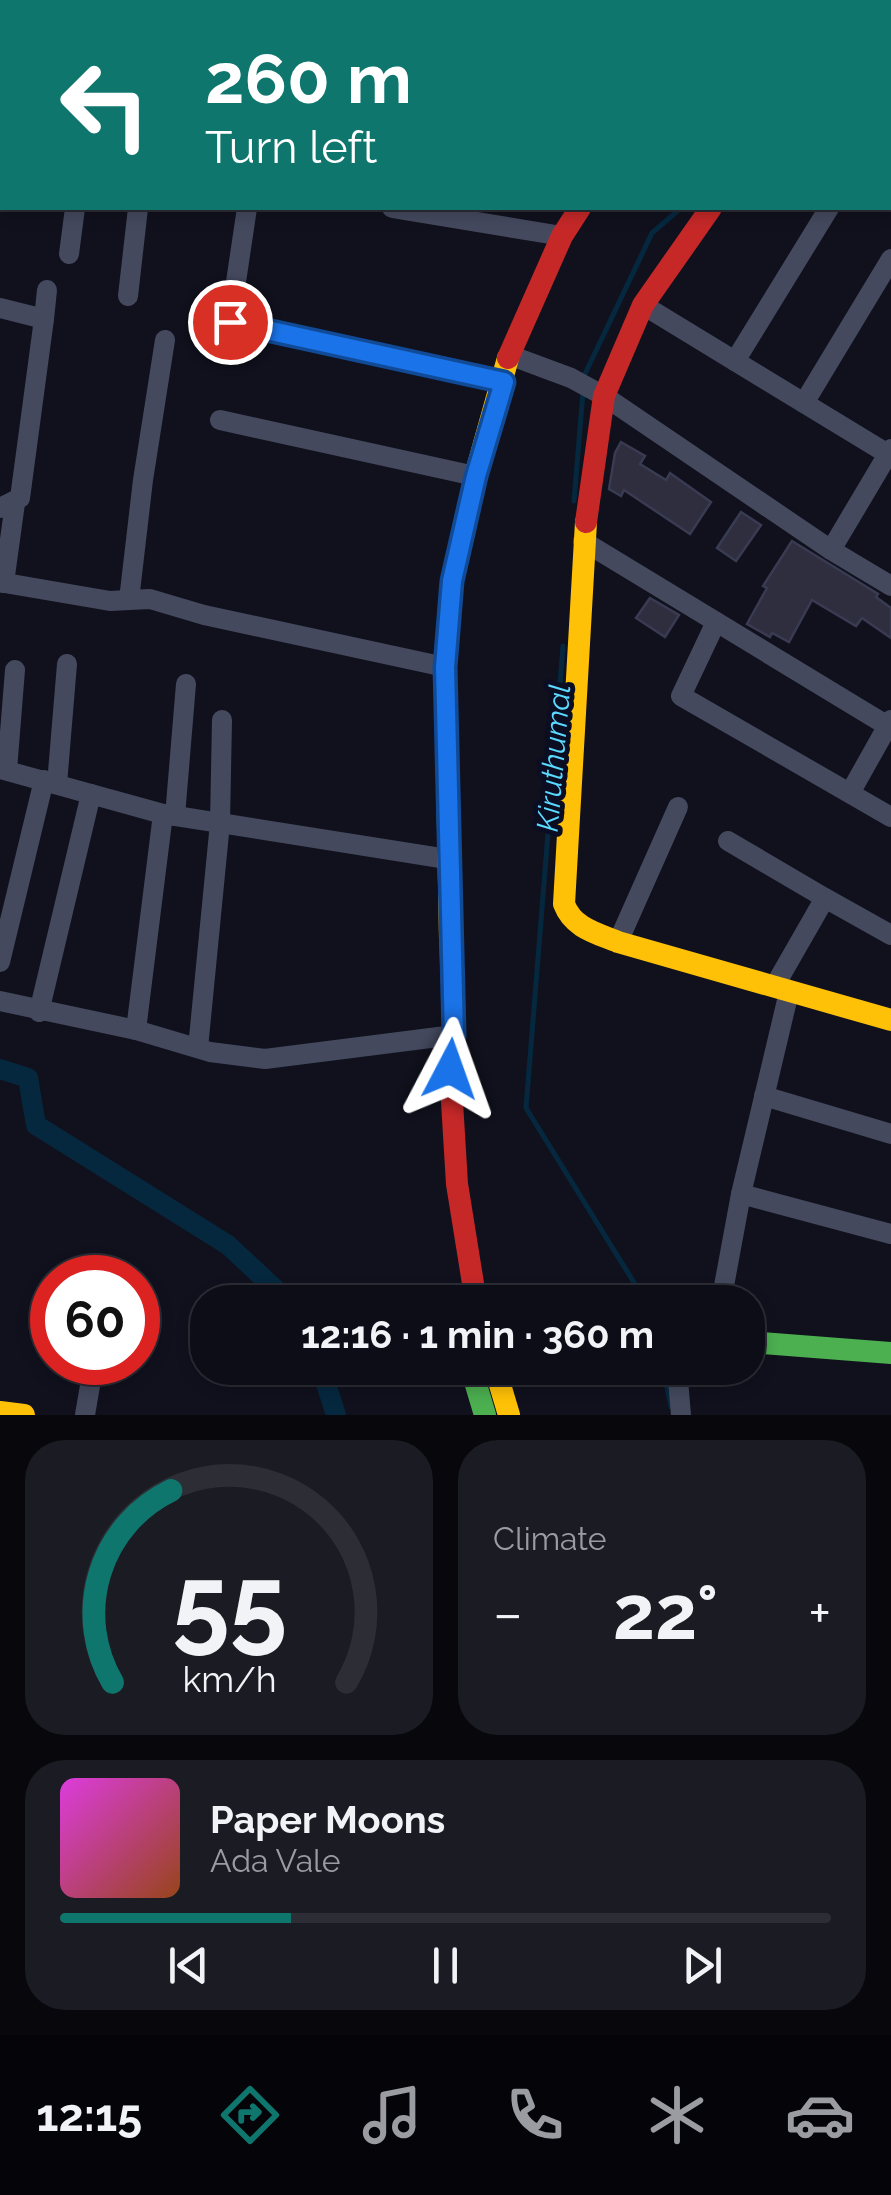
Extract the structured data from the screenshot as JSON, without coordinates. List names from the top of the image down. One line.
{"water":["Kiruthumal"],"page":{"turn":["260 m","Turn left"],"limit":"60","trip":"12:16 · 1 min · 360 m","tile":"Climate","heat":["−","22°","+"],"song":["Paper Moons","Ada Vale"],"tabs":"12:15","gauge":["55","km/h"]}}
